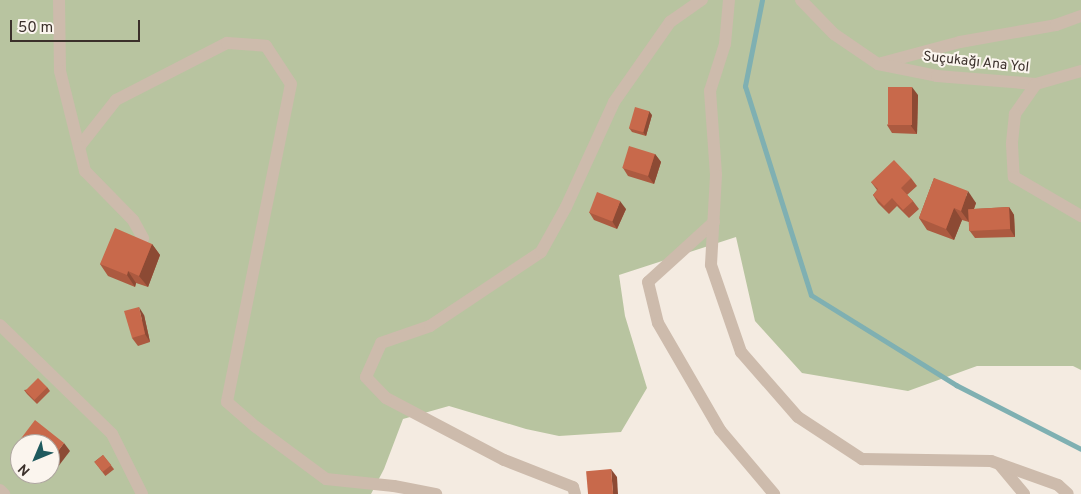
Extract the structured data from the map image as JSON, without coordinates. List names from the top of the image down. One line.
{"streets":{"street":["Suçukağı Ana Yol"]},"scale_bar":"50 m","north":"bottom left"}
